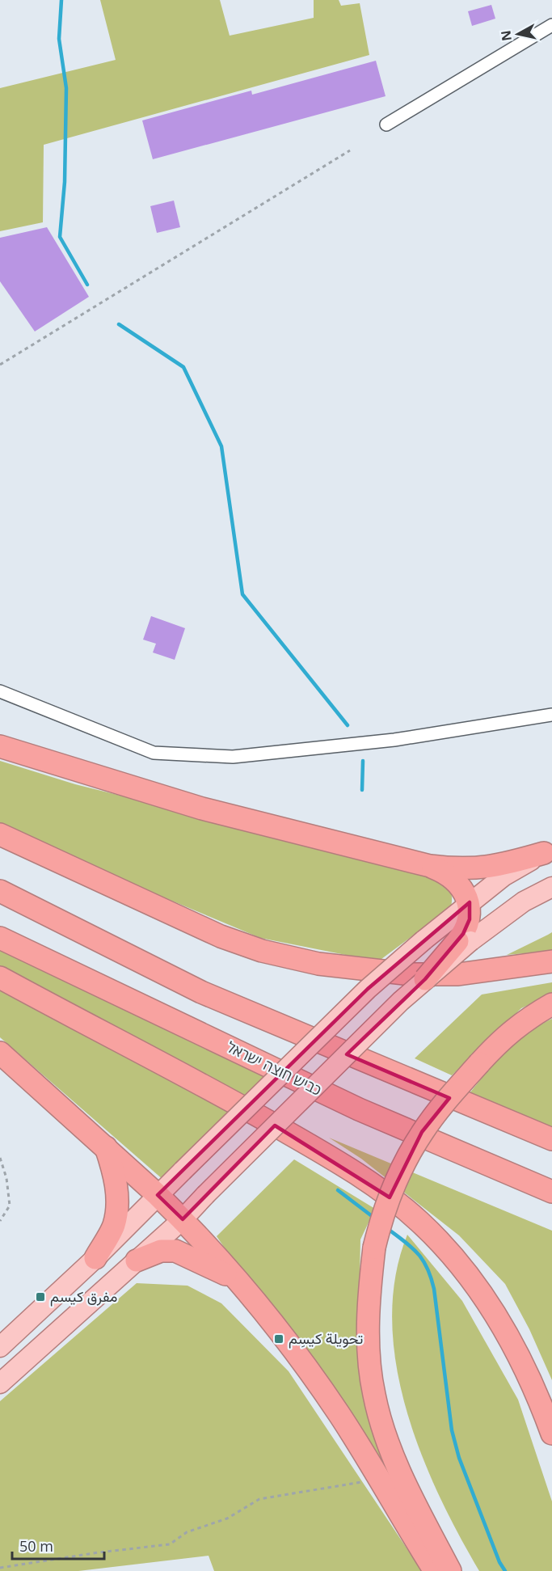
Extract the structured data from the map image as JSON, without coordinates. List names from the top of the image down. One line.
{"streets":{"highway":["כביש חוצה ישראל"]},"places":{"transit":["مفرق كيسم","تحويلة كيسِم"]},"scale_bar":"50 m","north":"left"}
